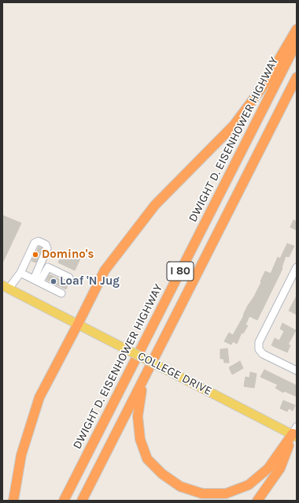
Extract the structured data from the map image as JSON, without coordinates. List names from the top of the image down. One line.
{"streets":{"highway":["DWIGHT D. EISENHOWER HIGHWAY","I 80"],"main road":["COLLEGE DRIVE"]},"crossings":[["I 80","COLLEGE DRIVE"]],"places":["Domino's","Loaf 'N Jug"]}
